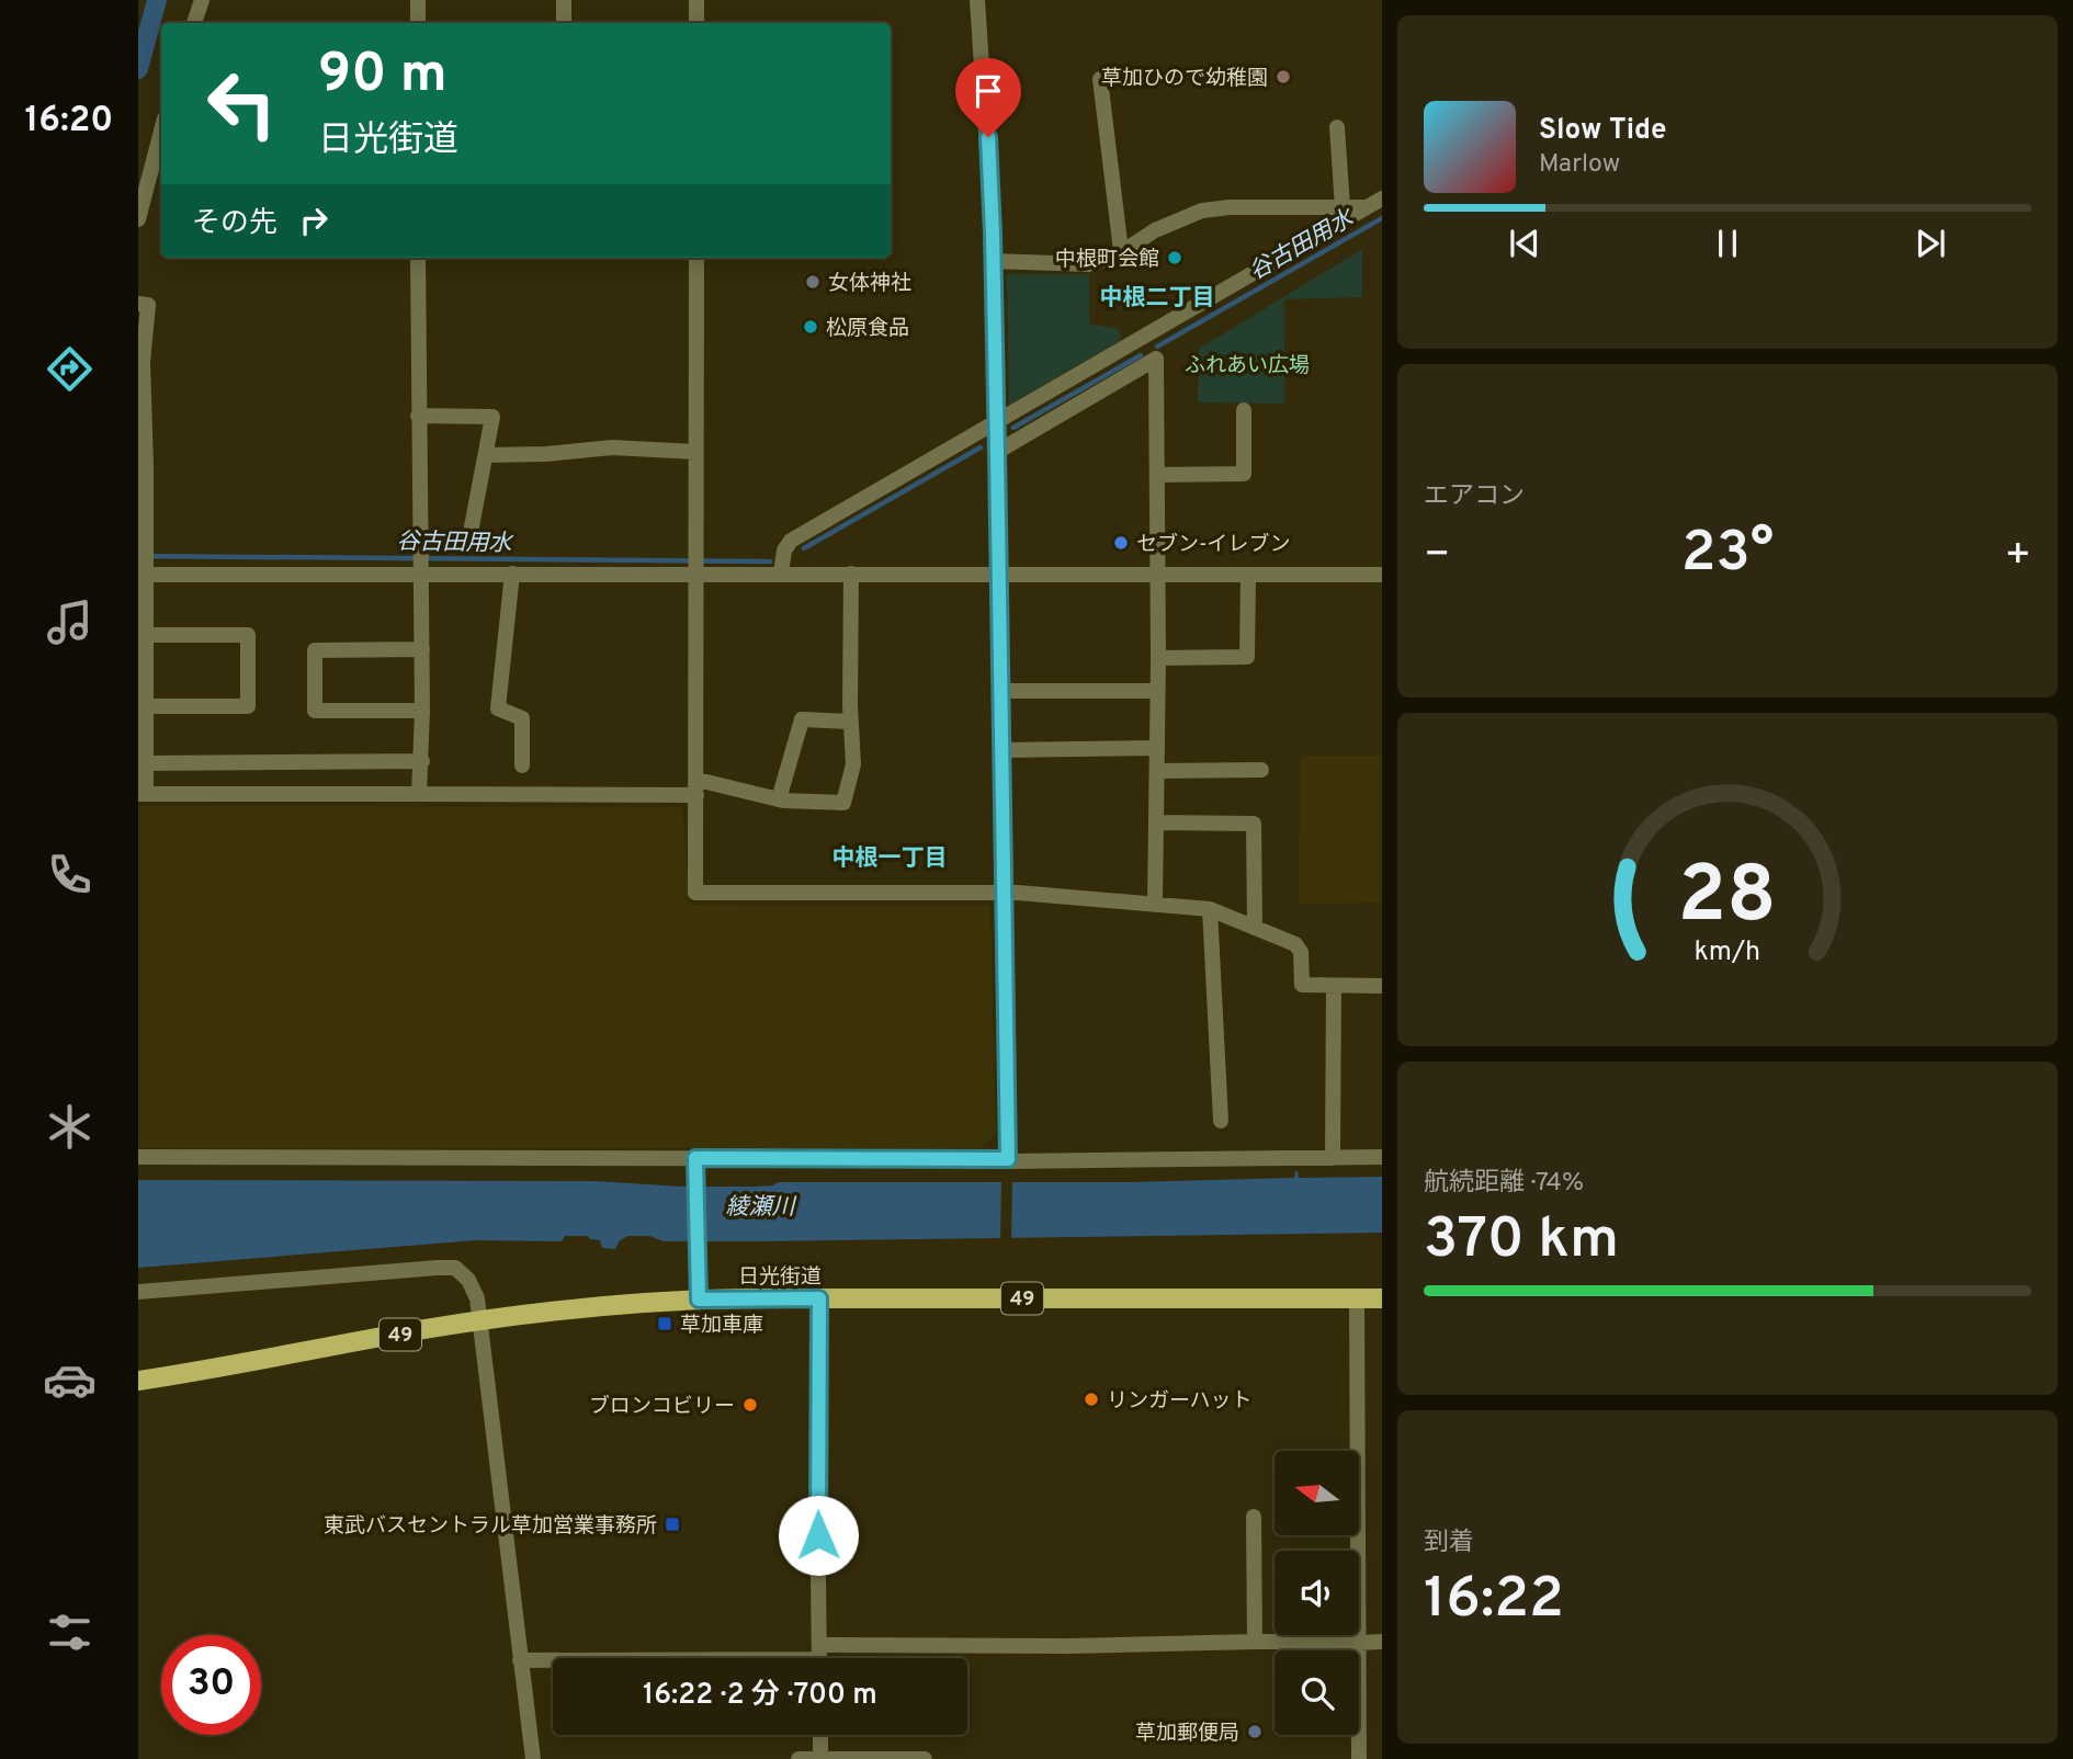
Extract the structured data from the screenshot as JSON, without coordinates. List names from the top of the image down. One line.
{"streets":{"main road":["日光街道","49"]},"districts":["中根二丁目","中根一丁目"],"water":["谷古田用水","綾瀬川"],"parks":["ふれあい広場"],"places":{"other":["草加ひので幼稚園","中根町会館","女体神社","松原食品","セブン-イレブン","リンガーハット","ブロンコビリー","草加郵便局"],"transit":["草加車庫","東武バスセントラル草加営業事務所"]},"north":"left","page":{"tabs":"16:20","turn":["90 m","日光街道"],"song":["Slow Tide","Marlow"],"then":"その先","tile":["エアコン",["航続距離 · 74%","370 km"],["到着","16:22"]],"heat":["−","23°","+"],"limit":"30","trip":"16:22 · 2 分 · 700 m","gauge":["28","km/h"]}}
